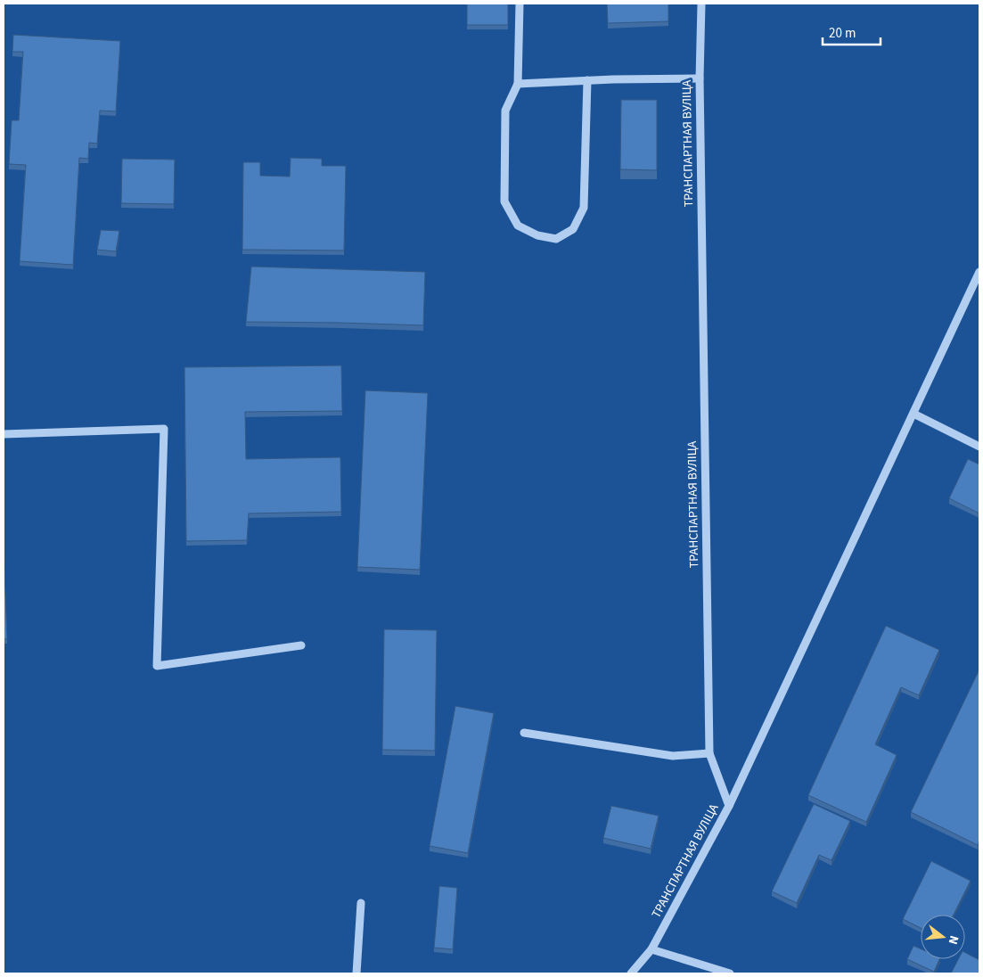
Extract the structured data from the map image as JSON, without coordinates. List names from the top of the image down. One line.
{"streets":{"street":["ТРАНСПАРТНАЯ ВУЛІЦА"]},"scale_bar":"20 m","north":"right"}
